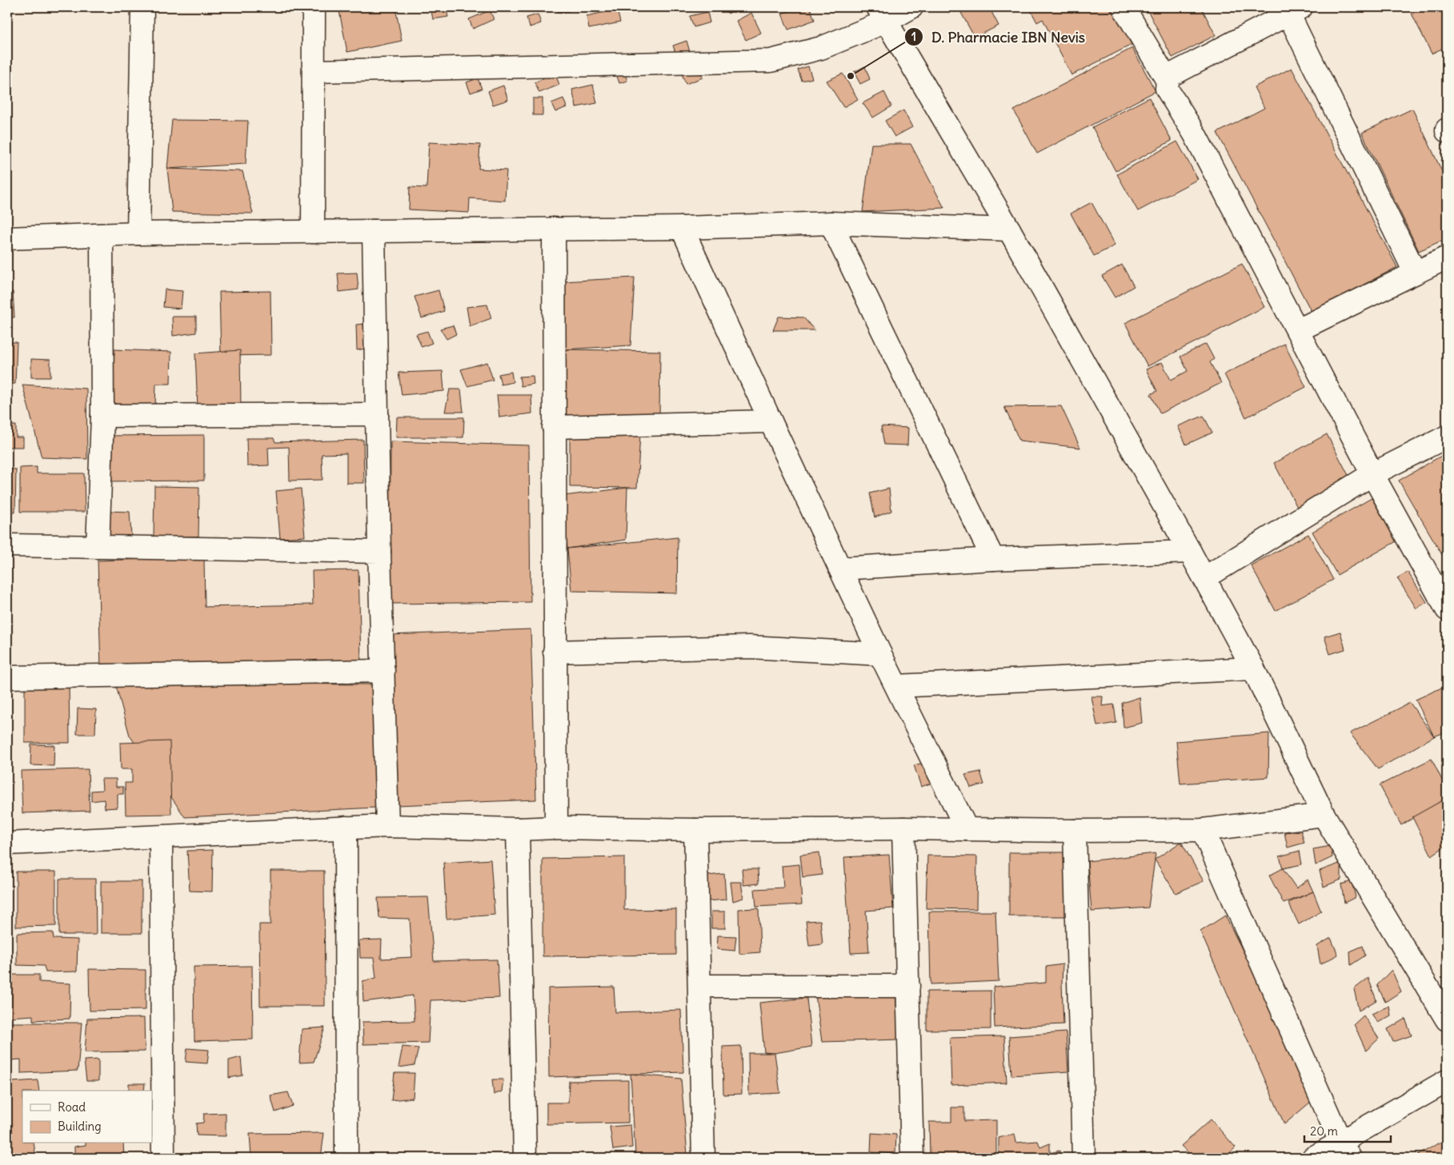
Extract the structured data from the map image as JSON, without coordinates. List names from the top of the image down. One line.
{"places":["D. Pharmacie IBN Nevis"],"legend":["Road","Building"],"scale_bar":"20 m"}
